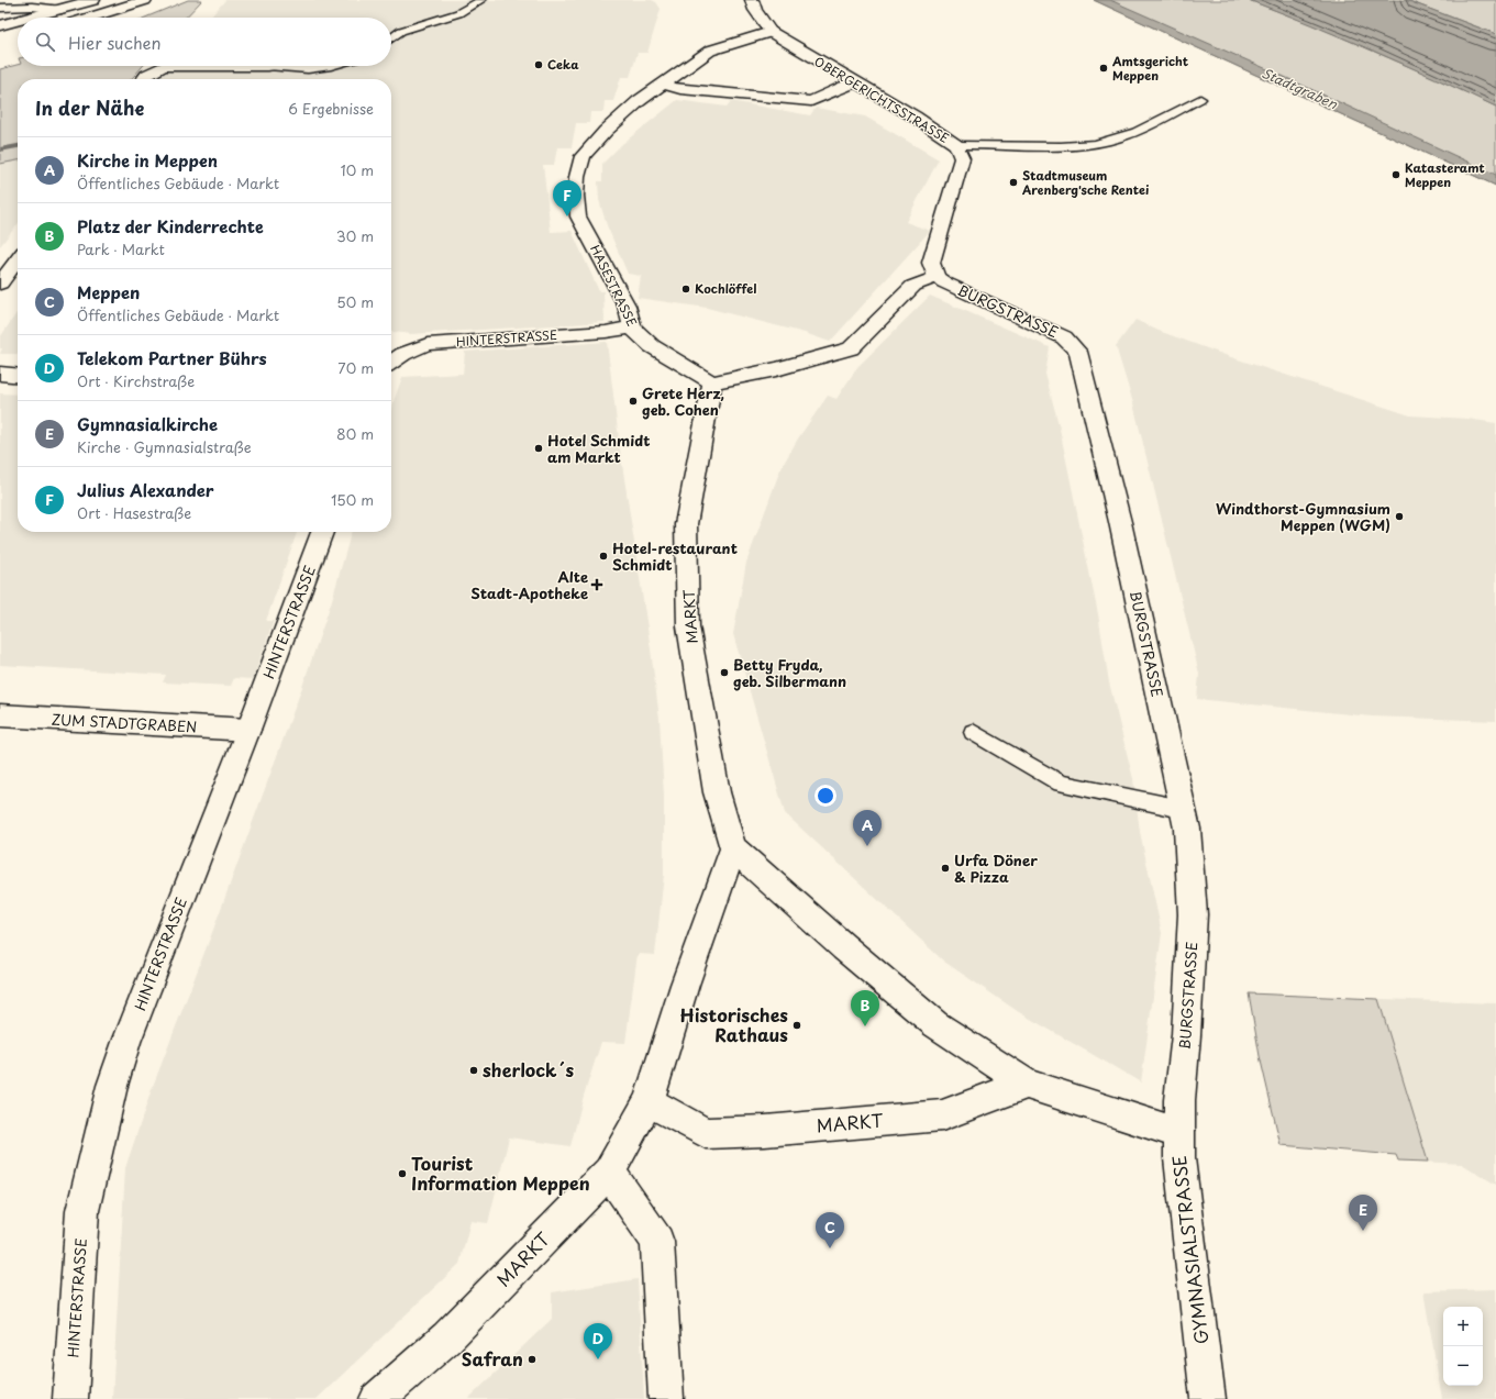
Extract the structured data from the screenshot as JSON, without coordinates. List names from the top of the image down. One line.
{"streets":{"street":["OBERGERICHTSSTRASSE","HASESTRASSE","BURGSTRASSE","HINTERSTRASSE","MARKT","ZUM STADTGRABEN","GYMNASIALSTRASSE"]},"crossings":[["OBERGERICHTSSTRASSE","HASESTRASSE"],["OBERGERICHTSSTRASSE","BURGSTRASSE"],["HASESTRASSE","HINTERSTRASSE"],["HASESTRASSE","MARKT"],["BURGSTRASSE","GYMNASIALSTRASSE"],["HINTERSTRASSE","ZUM STADTGRABEN"]],"water":["Stadtgraben"],"places":{"other":["Ceka","Amtsgericht Meppen","Katasteramt Meppen","Stadtmuseum Arenberg'sche Rentei","Kochlöffel","Grete Herz, geb. Cohen","Hotel Schmidt am Markt","Windthorst-Gymnasium Meppen (WGM)","Hotel-restaurant Schmidt","Betty Fryda, geb. Silbermann","Urfa Döner & Pizza","Historisches Rathaus","sherlock´s","Tourist Information Meppen","Safran"],"health":["Alte Stadt-Apotheke"]},"page":{"search":"Hier suchen","heading":["In der Nähe","6 Ergebnisse"],"list":[{"mark":"A","name":"Kirche in Meppen","note":"Öffentliches Gebäude · Markt","value":"10 m"},{"mark":"B","name":"Platz der Kinderrechte","note":"Park · Markt","value":"30 m"},{"mark":"C","name":"Meppen","note":"Öffentliches Gebäude · Markt","value":"50 m"},{"mark":"D","name":"Telekom Partner Bührs","note":"Ort · Kirchstraße","value":"70 m"},{"mark":"E","name":"Gymnasialkirche","note":"Kirche · Gymnasialstraße","value":"80 m"},{"mark":"F","name":"Julius Alexander","note":"Ort · Hasestraße","value":"150 m"}],"pins":["F","A","B","E","C","D"],"map_buttons":["+","−"]}}
